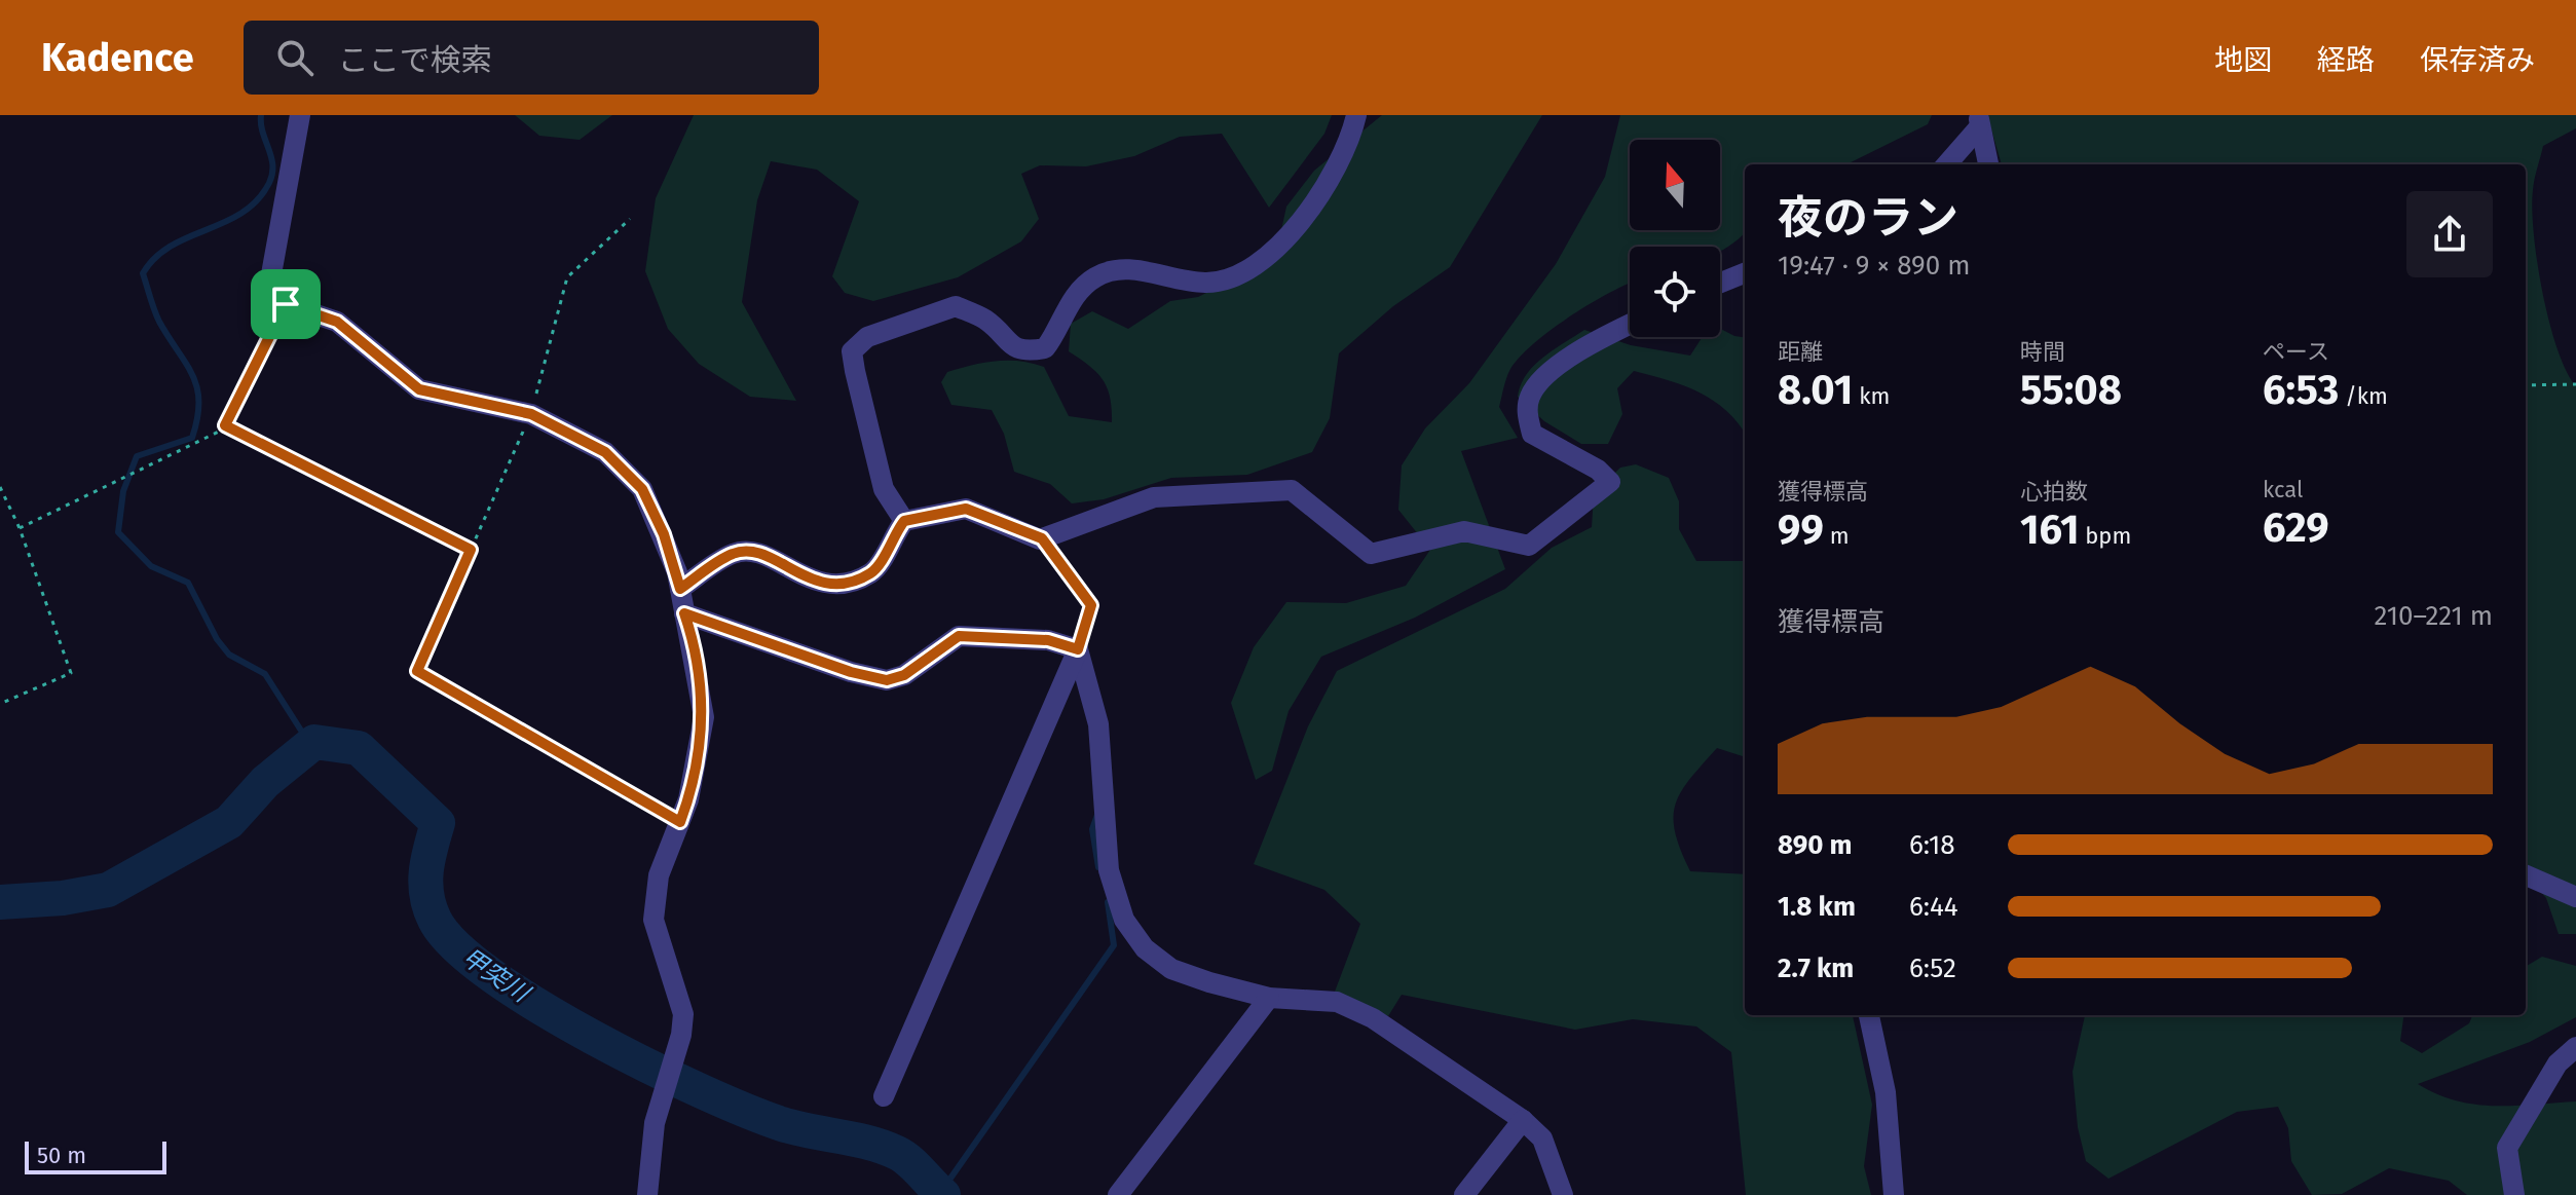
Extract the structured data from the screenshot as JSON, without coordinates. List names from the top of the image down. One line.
{"water":["甲突川"],"scale_bar":"50 m","north":"top","page":{"header":"Kadence","search":"ここで検索","nav":["地図","経路","保存済み"],"heading":["夜のラン","19:47 · 9 × 890 m"],"stats":[["距離","8.01 km"],["時間","55:08"],["ペース","6:53 /km"],["獲得標高","99 m"],["心拍数","161 bpm"],["kcal","629"]],"chart":["獲得標高","210–221 m"],"list":[{"name":"890 m","note":"6:18"},{"name":"1.8 km","note":"6:44"},{"name":"2.7 km","note":"6:52"}],"scale":"50 m"}}
